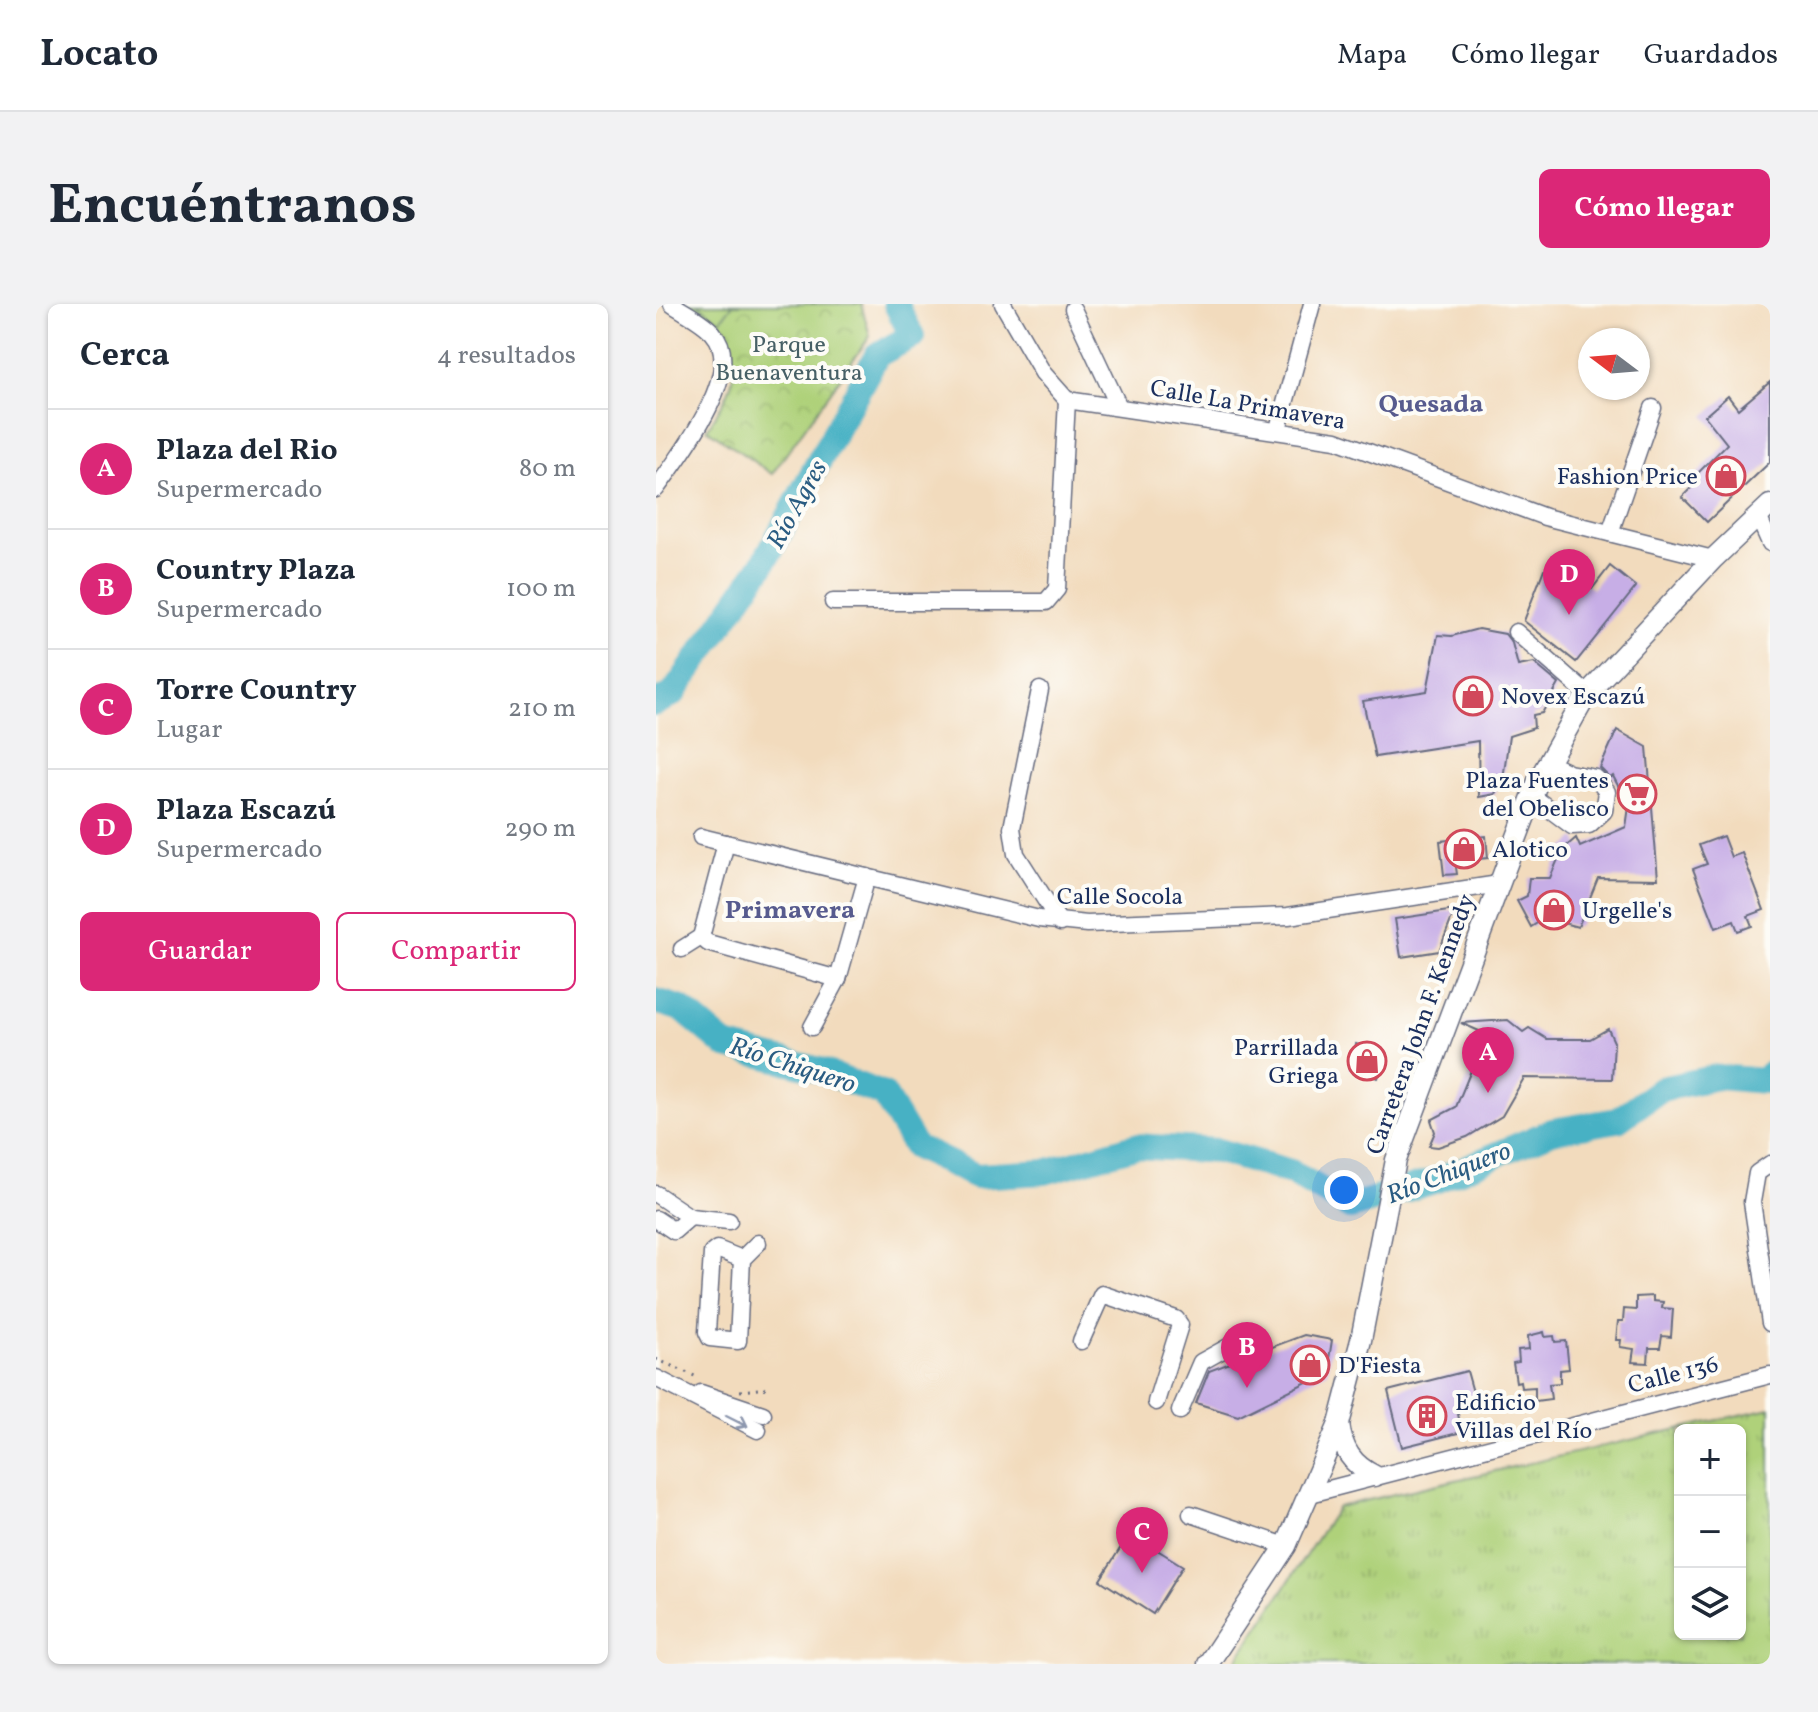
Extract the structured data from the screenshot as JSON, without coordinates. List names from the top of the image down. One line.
{"streets":{"main road":["Carretera John F. Kennedy"],"street":["Calle La Primavera","Calle Socola","Calle 136"]},"crossings":[["Calle La Primavera","Carretera John F. Kennedy"],["Calle Socola","Carretera John F. Kennedy"],["Carretera John F. Kennedy","Calle 136"]],"districts":["Quesada","Primavera"],"water":["Río Agres","Río Chiquero"],"parks":["Parque Buenaventura"],"places":{"shop":["Fashion Price","Novex Escazú","Alotico","Urgelle's","Parrillada Griega","D'Fiesta"],"supermarket":["Plaza Fuentes del Obelisco"],"building":["Edificio Villas del Río"]},"north":"left","page":{"header":"Locato","nav":["Mapa","Cómo llegar","Guardados"],"title":"Encuéntranos","buttons":["Cómo llegar",["Guardar","Compartir"]],"heading":["Cerca","4 resultados"],"list":[{"mark":"A","name":"Plaza del Rio","note":"Supermercado","value":"80 m"},{"mark":"B","name":"Country Plaza","note":"Supermercado","value":"100 m"},{"mark":"C","name":"Torre Country","note":"Lugar","value":"210 m"},{"mark":"D","name":"Plaza Escazú","note":"Supermercado","value":"290 m"}],"pins":["D","A","B","C"],"map_buttons":["+","−"]}}
